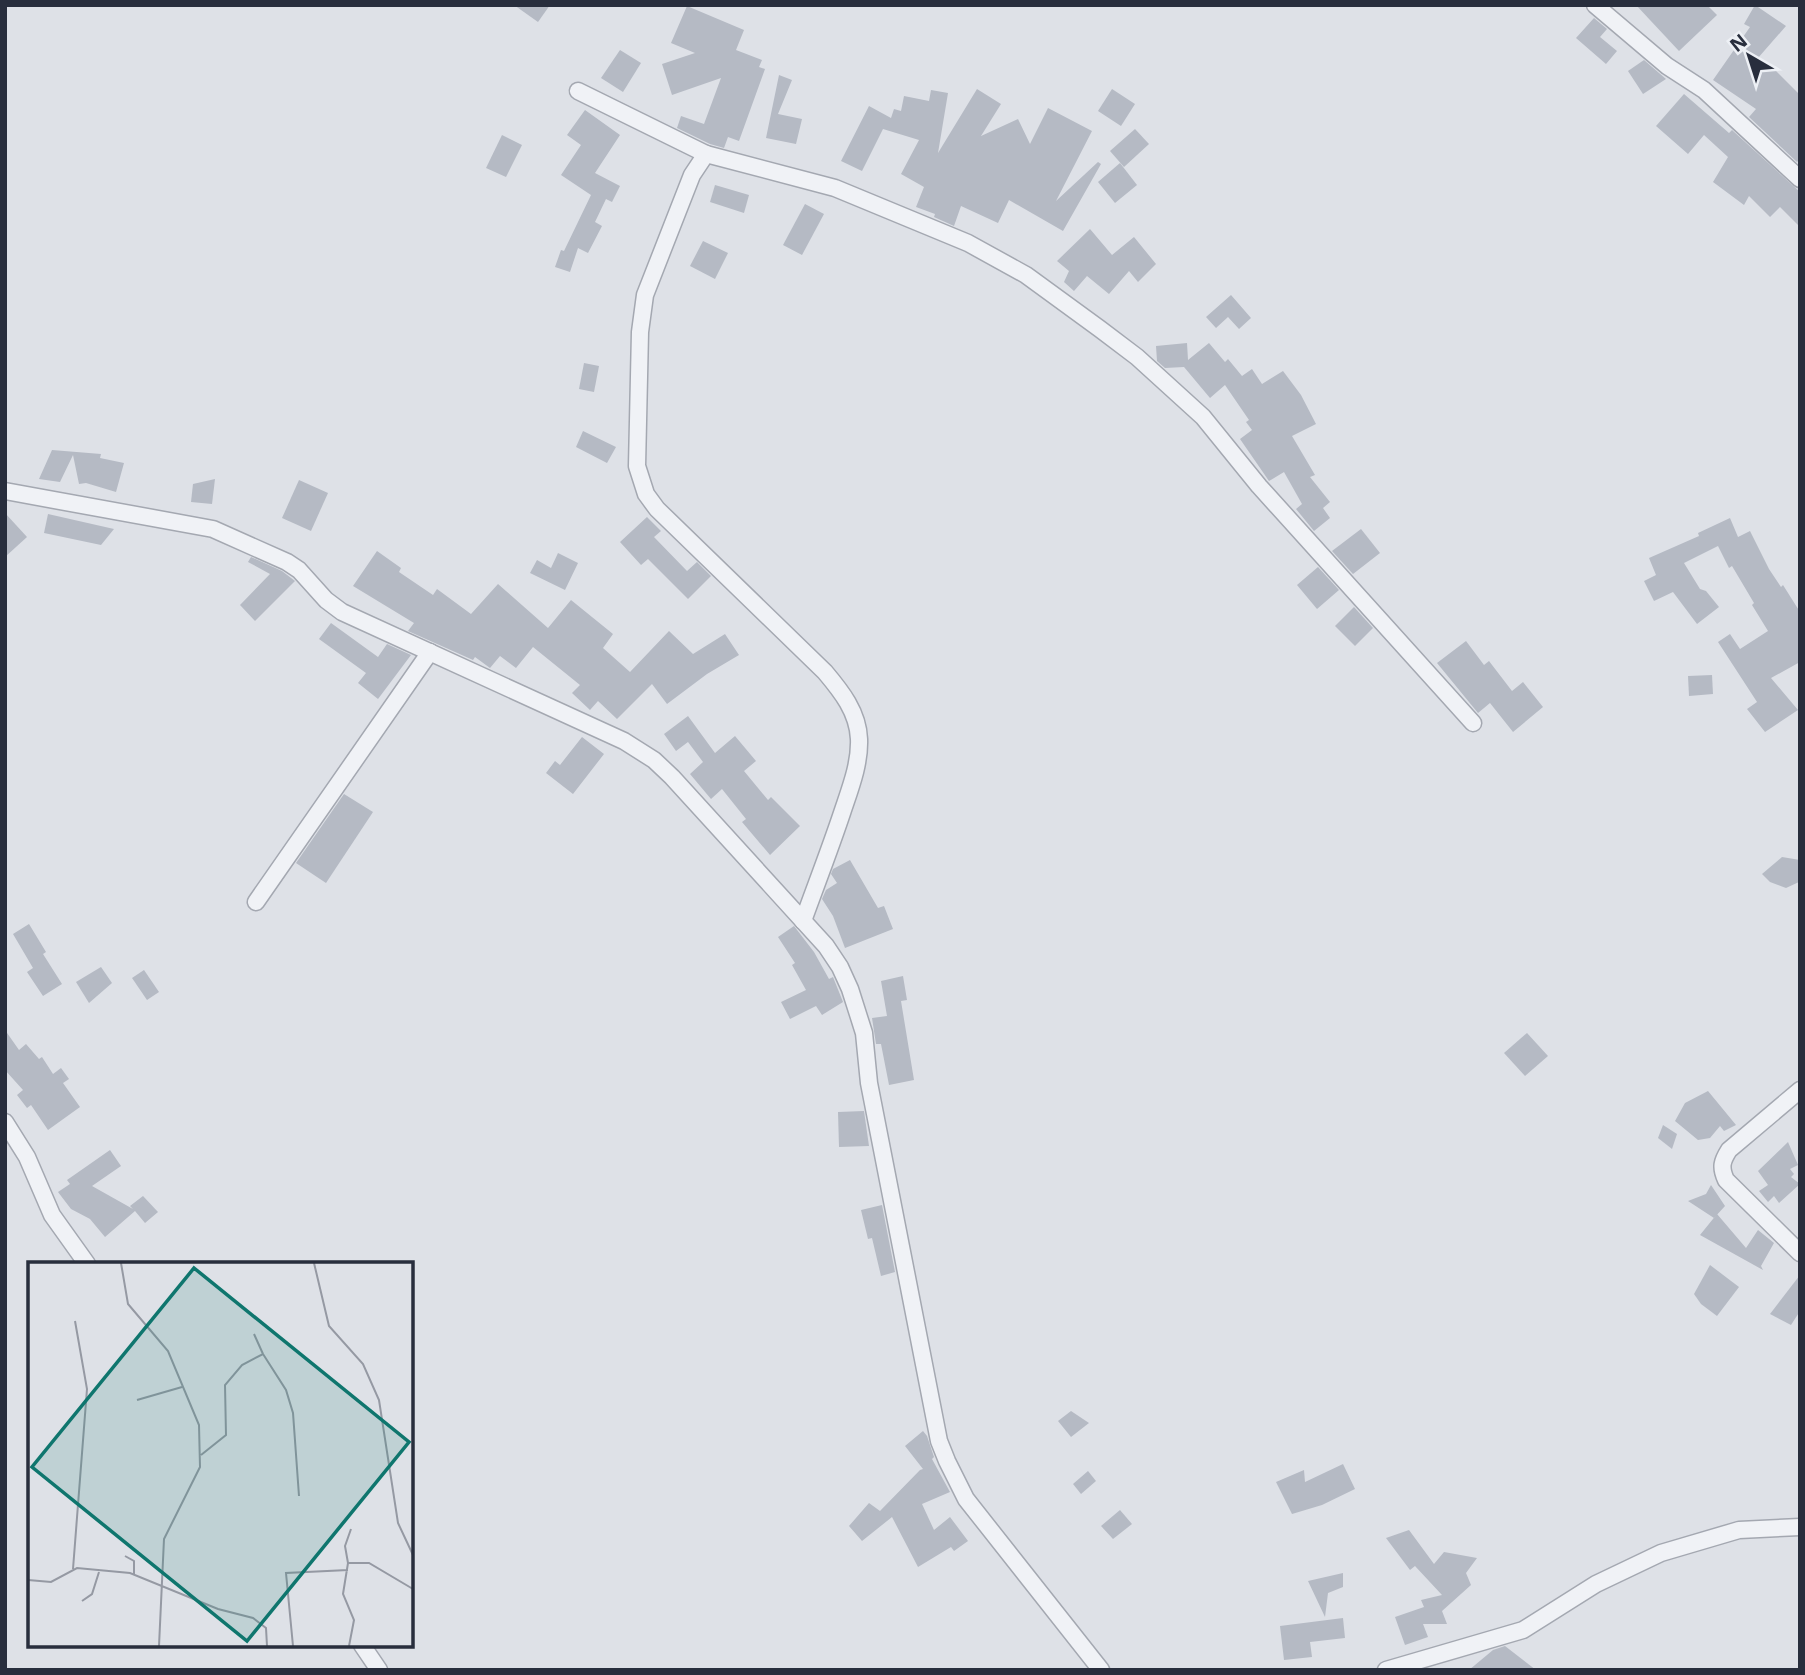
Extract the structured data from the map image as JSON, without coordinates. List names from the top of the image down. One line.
{"north":"top left"}
